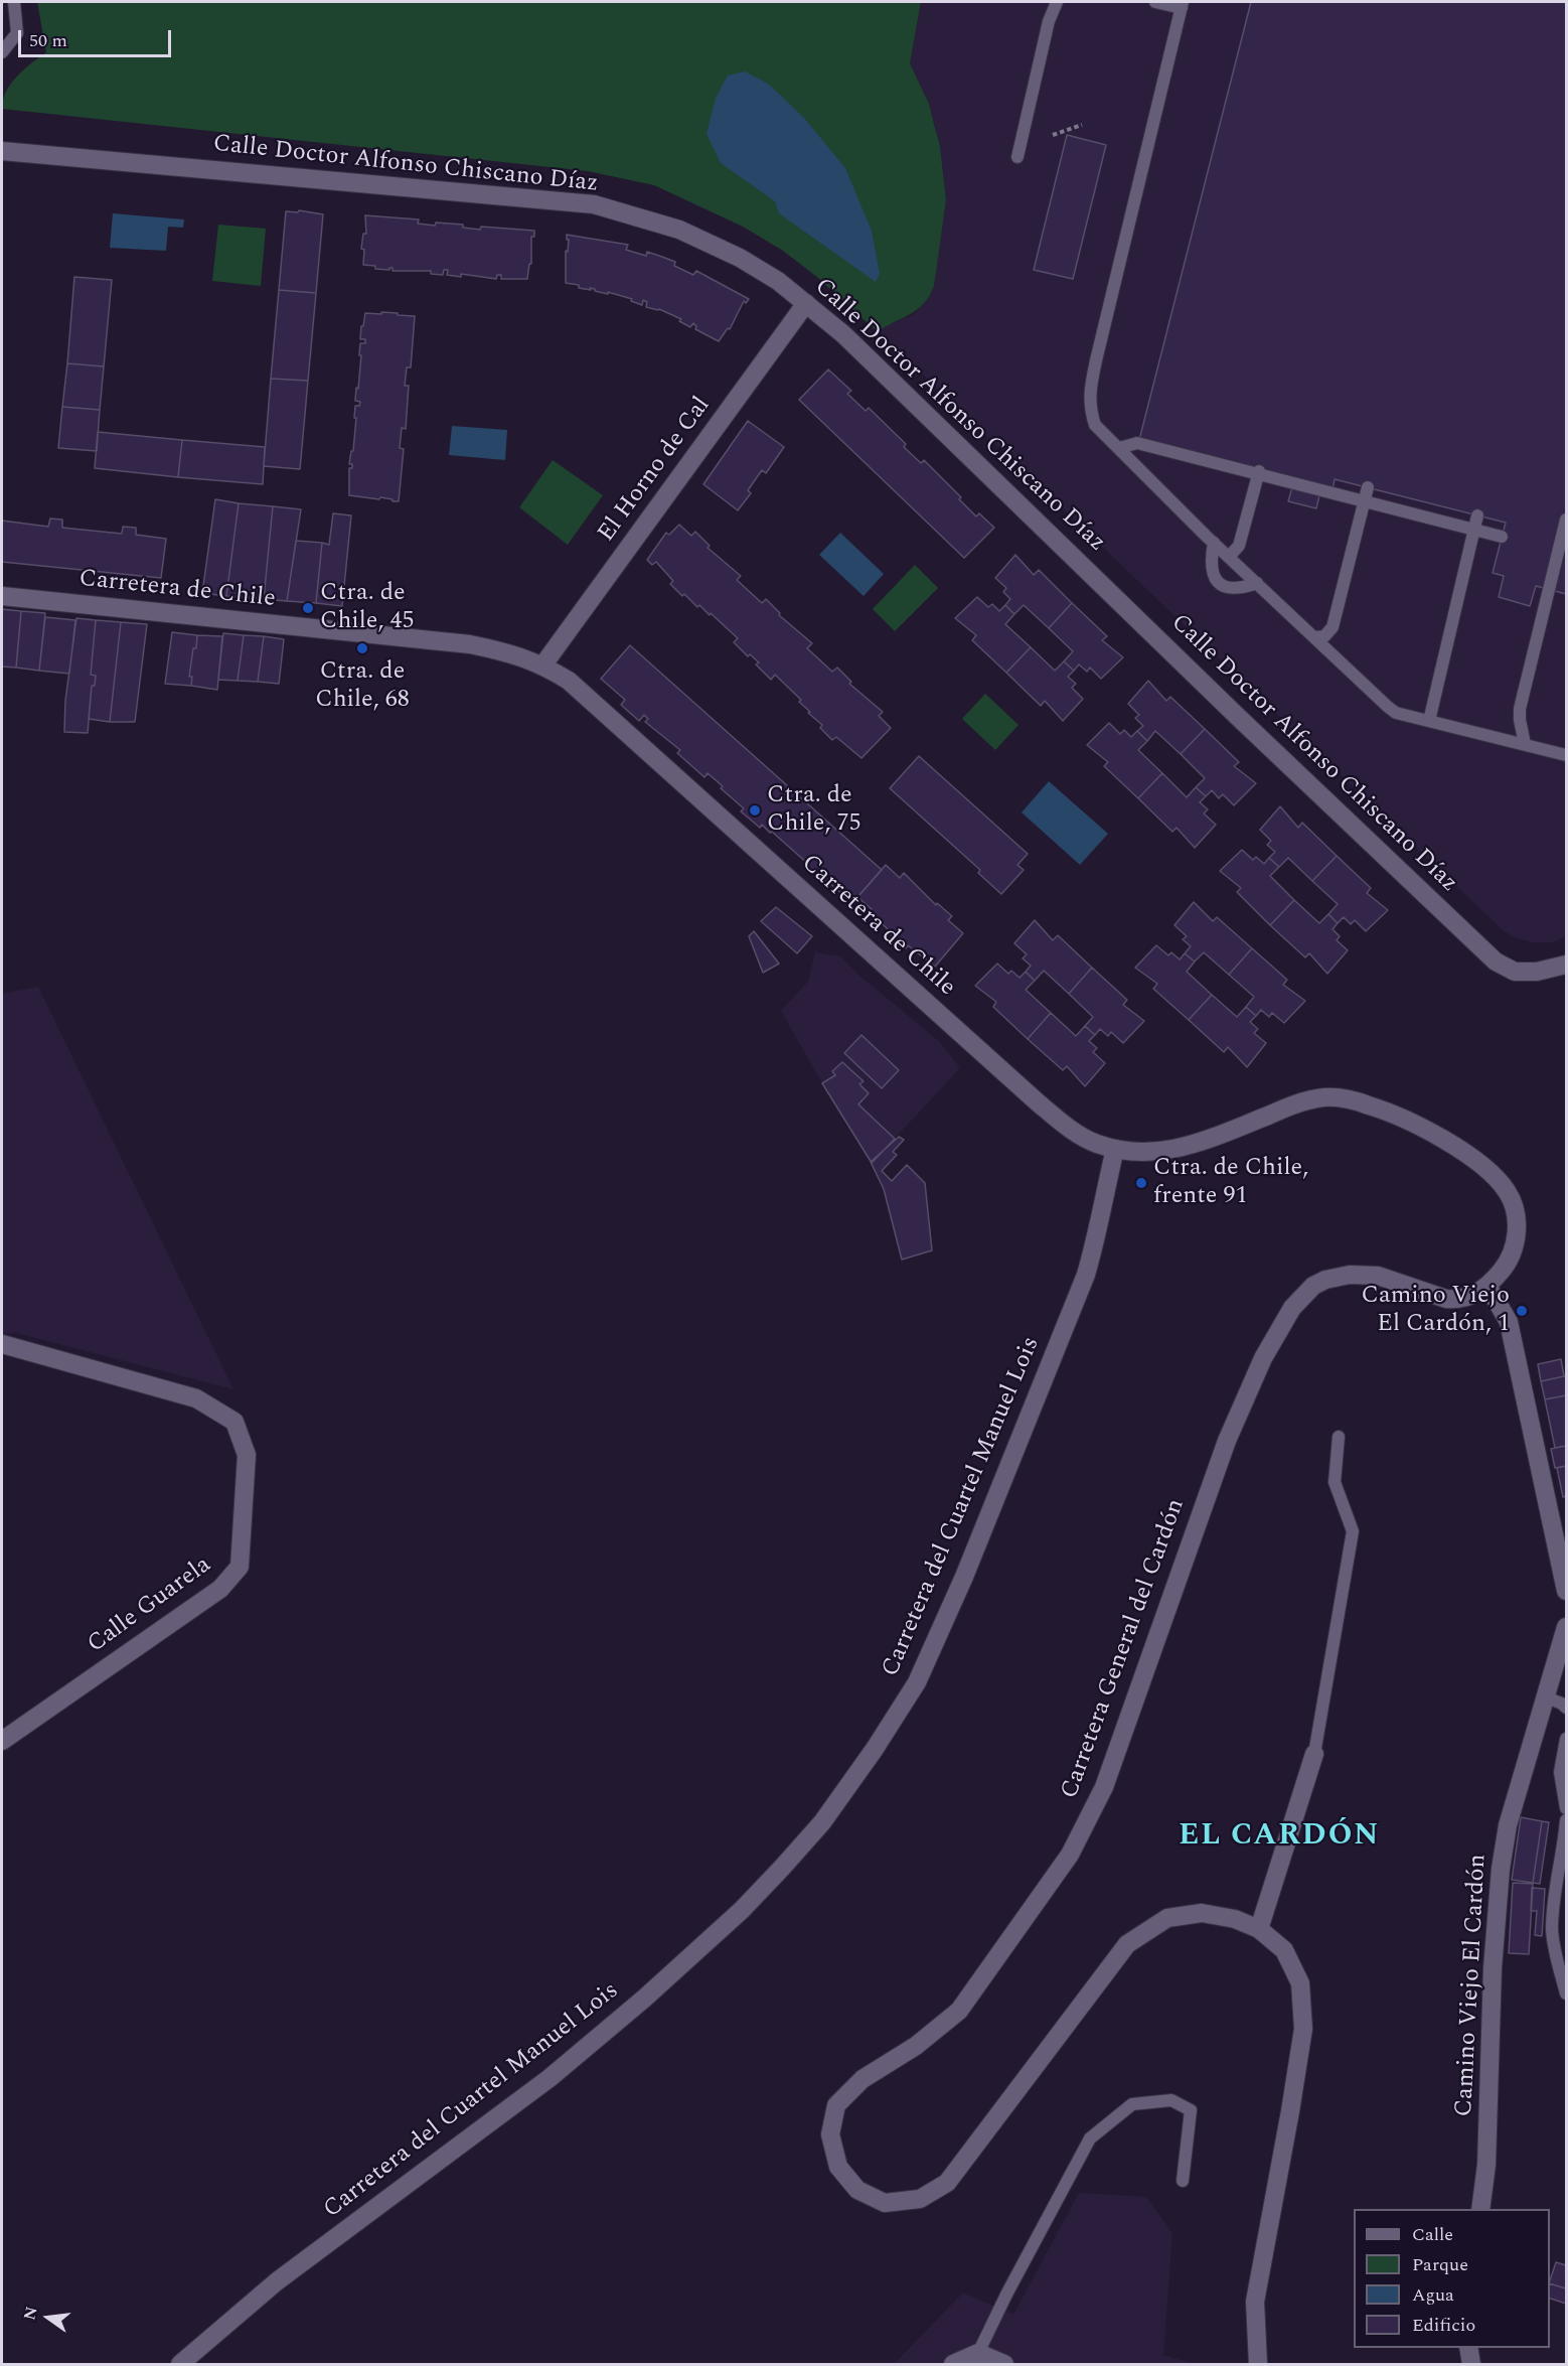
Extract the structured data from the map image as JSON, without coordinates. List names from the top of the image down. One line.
{"streets":{"street":["Calle Doctor Alfonso Chiscano Díaz","El Horno de Cal","Carretera de Chile","Carretera del Cuartel Manuel Lois","Calle Guarela","Carretera General del Cardón","Camino Viejo El Cardón"]},"crossings":[["Calle Doctor Alfonso Chiscano Díaz","El Horno de Cal"],["El Horno de Cal","Carretera de Chile"],["Carretera de Chile","Carretera del Cuartel Manuel Lois"],["Carretera de Chile","Carretera General del Cardón"]],"districts":["EL CARDÓN"],"places":["Ctra. de Chile, 45","Ctra. de Chile, 68","Ctra. de Chile, 75","Ctra. de Chile, frente 91","Camino Viejo El Cardón, 1"],"legend":["Calle","Parque","Agua","Edificio"],"scale_bar":"50 m","north":"left"}
